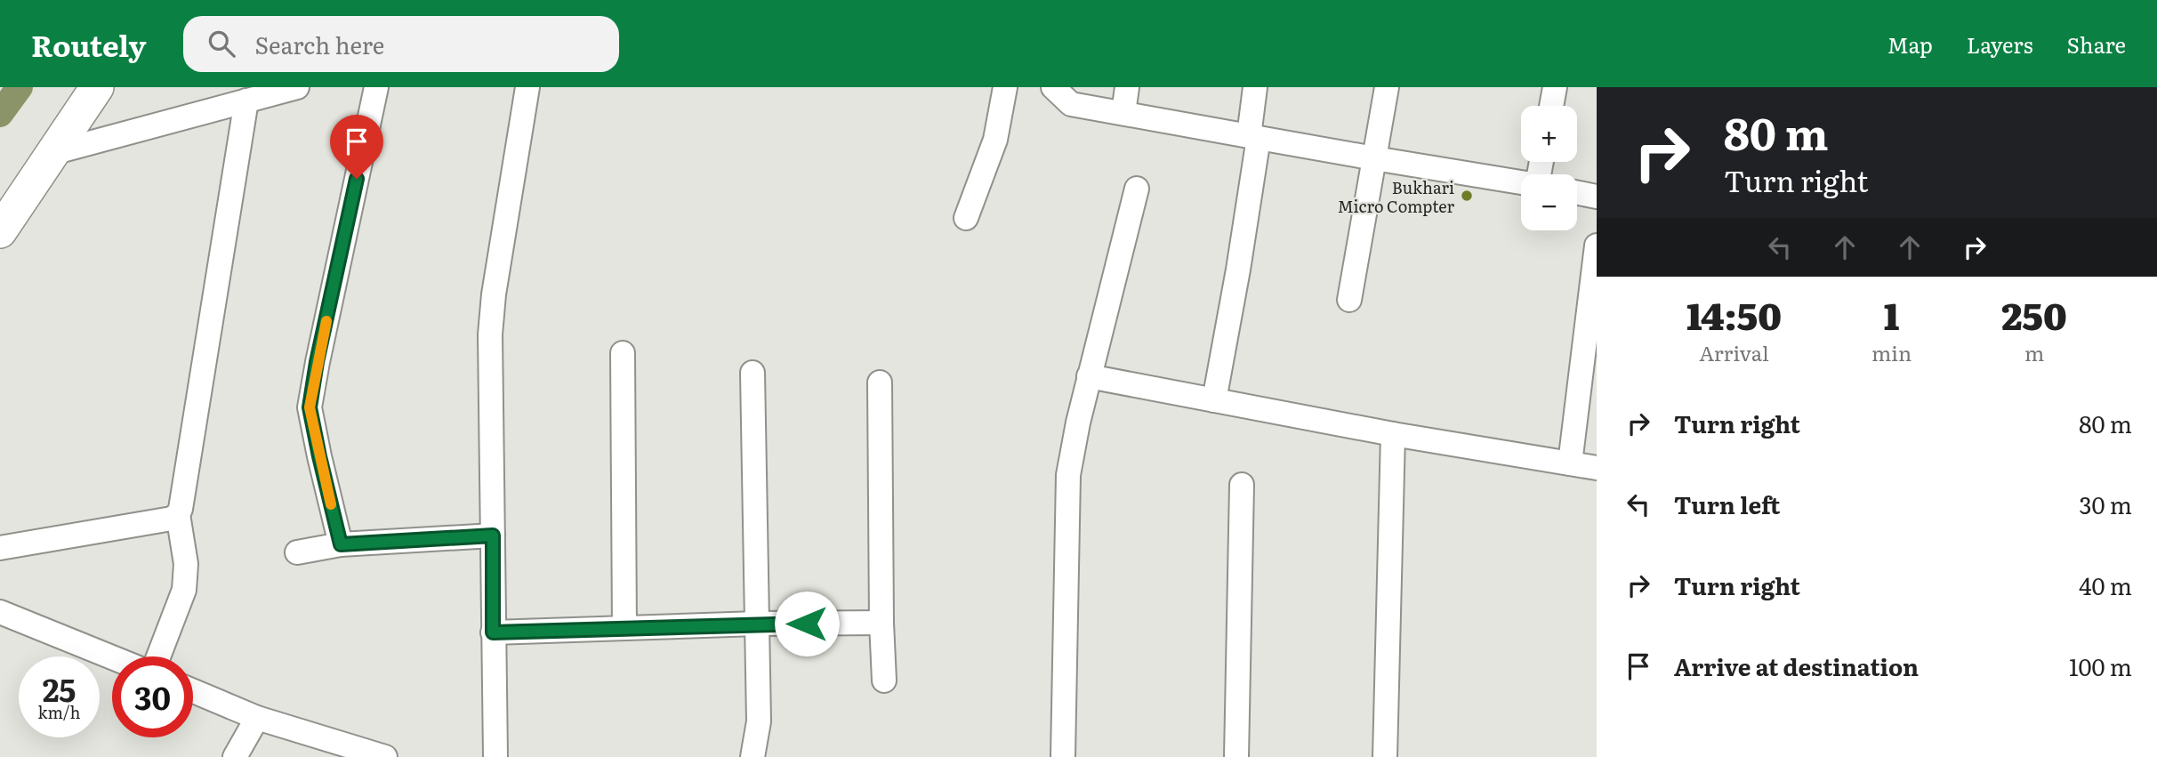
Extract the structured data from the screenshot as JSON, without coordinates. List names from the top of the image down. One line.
{"places":["Bukhari Micro Compter"],"page":{"header":"Routely","search":"Search here","nav":["Map","Layers","Share"],"turn":["80 m","Turn right"],"map_buttons":["+","−"],"eta":["14:50","Arrival","1","min","250","m"],"list":[{"name":"Turn right","value":"80 m"},{"name":"Turn left","value":"30 m"},{"name":"Turn right","value":"40 m"},{"name":"Arrive at destination","value":"100 m"}],"speed":"25 km/h","limit":"30"}}
